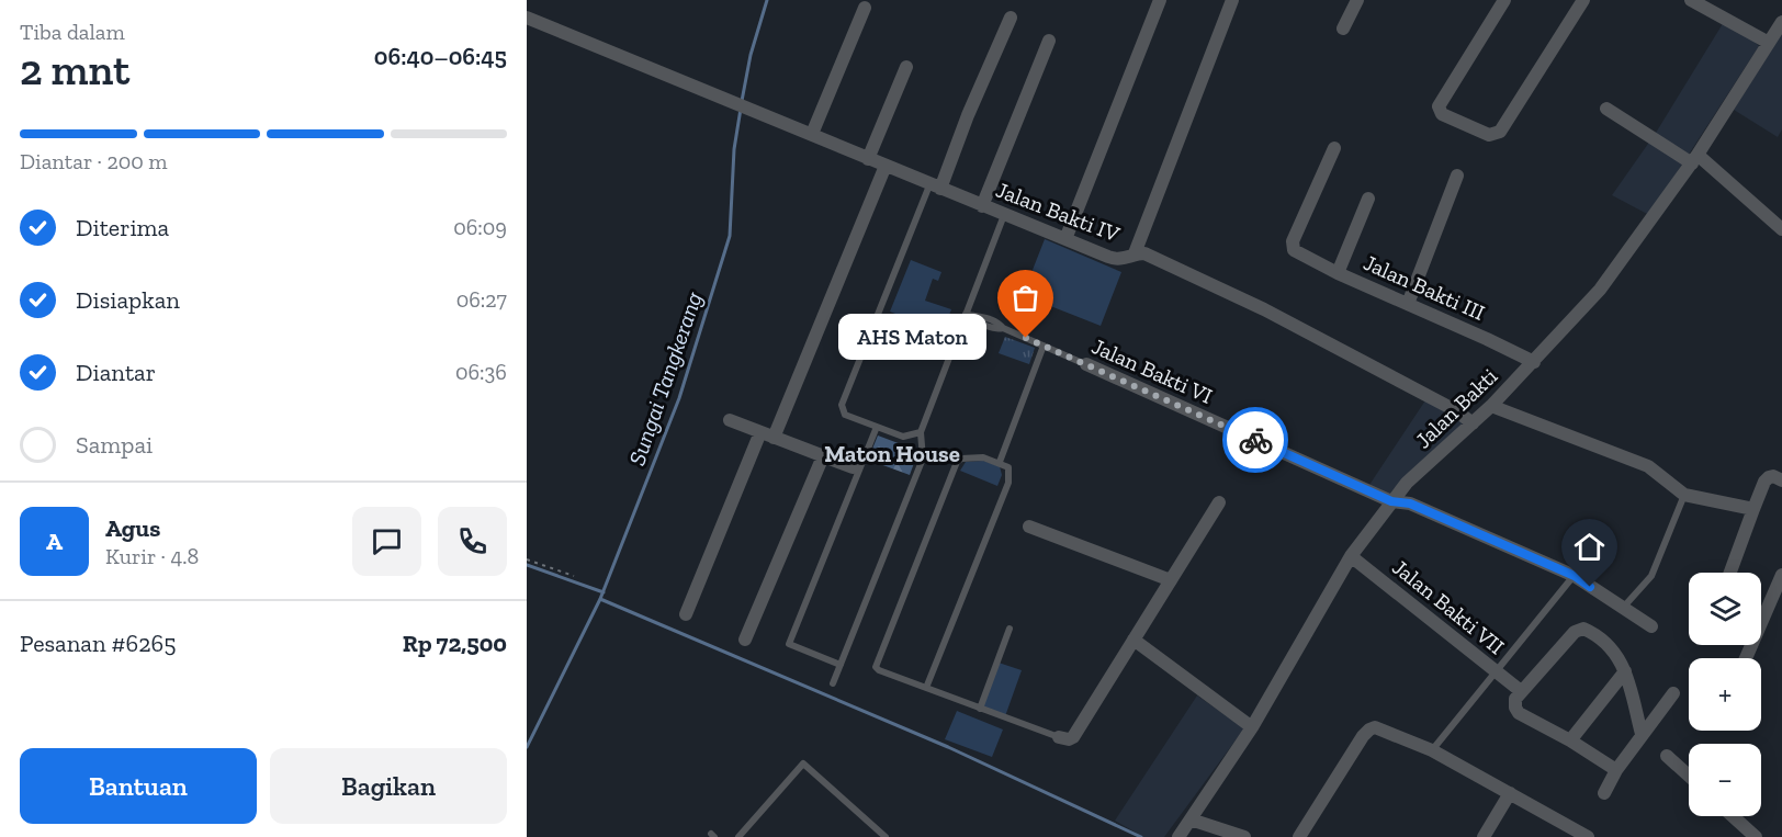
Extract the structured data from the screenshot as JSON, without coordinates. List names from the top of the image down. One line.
{"streets":{"street":["Jalan Bakti IV","Jalan Bakti III","Jalan Bakti VI","Jalan Bakti","Jalan Bakti VII"]},"crossings":[["Jalan Bakti IV","Jalan Bakti"],["Jalan Bakti III","Jalan Bakti"],["Jalan Bakti VI","Jalan Bakti"],["Jalan Bakti","Jalan Bakti VII"]],"districts":["Maton House"],"water":["Sungai Tangkerang"],"places":["AHS Maton"],"page":{"heading":["2 mnt","Tiba dalam","06:40–06:45"],"panel":["Agus","Kurir · 4.8","Pesanan #6265","Rp 72,500"],"bar":"Diantar · 200 m","list":[["Diterima","06:09"],["Disiapkan","06:27"],["Diantar","06:36"],"Sampai"],"bubble":"AHS Maton","round":"A","map_buttons":["+","−"],"buttons":["Bantuan","Bagikan"]}}
